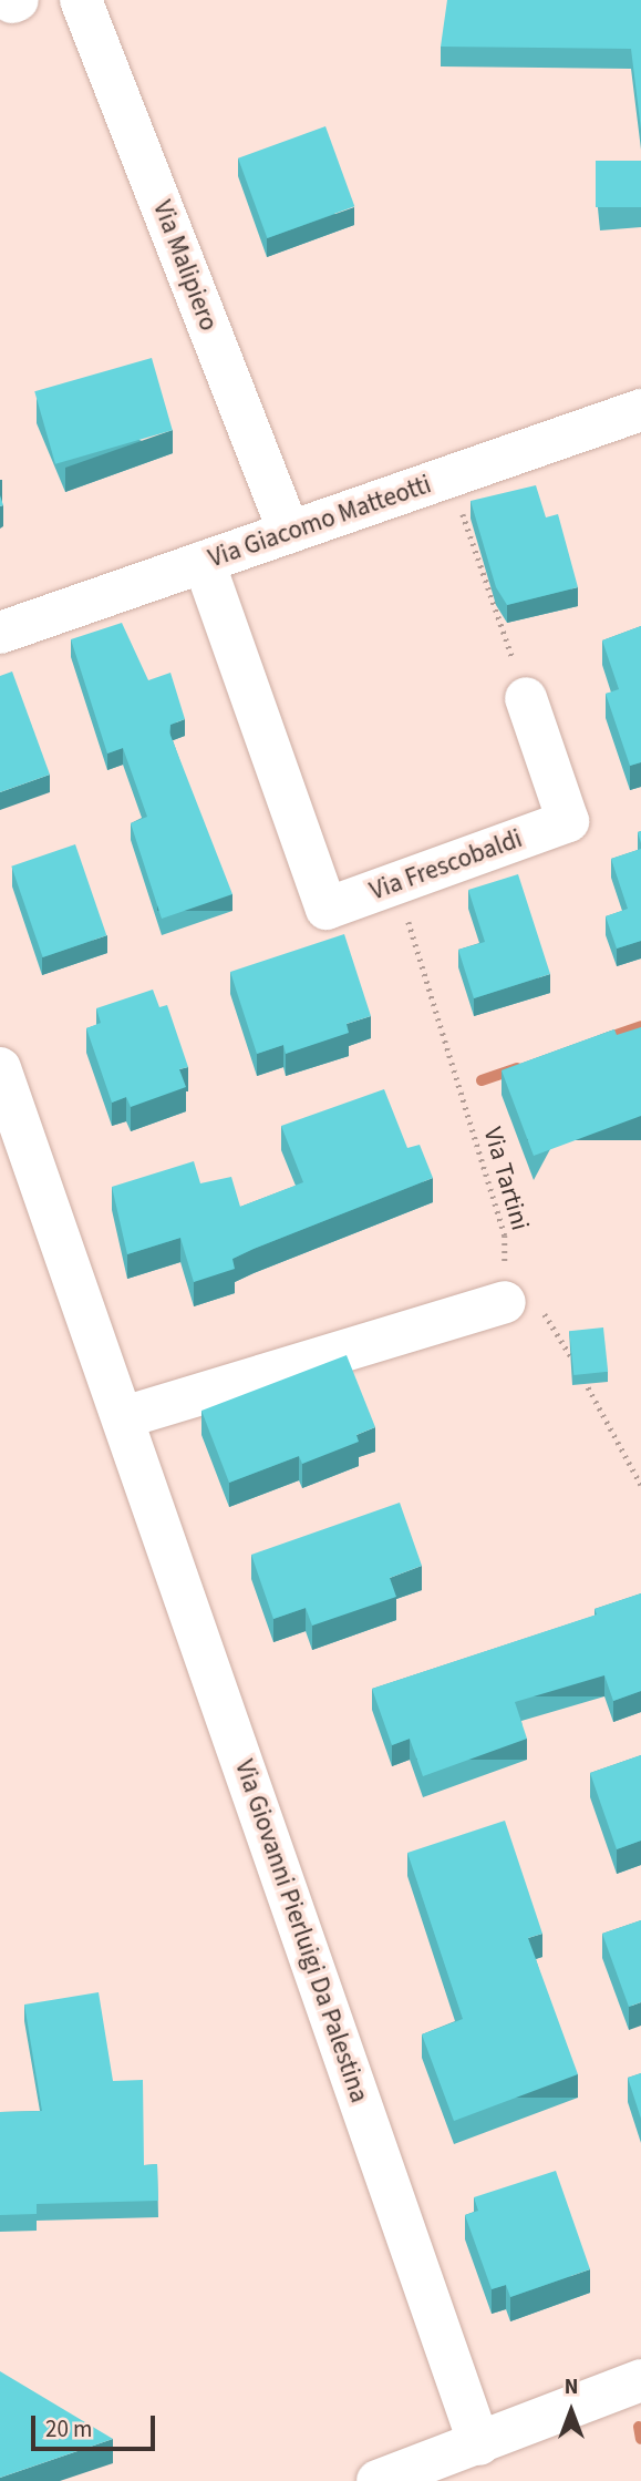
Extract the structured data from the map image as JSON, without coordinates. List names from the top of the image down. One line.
{"streets":{"street":["Via Malipiero","Via Giacomo Matteotti","Via Frescobaldi","Via Giovanni Pierluigi Da Palestina"],"path":["Via Tartini"]},"crossings":[["Via Malipiero","Via Giacomo Matteotti"],["Via Giacomo Matteotti","Via Frescobaldi"],["Via Frescobaldi","Via Tartini"]],"scale_bar":"20 m","north":"top"}
